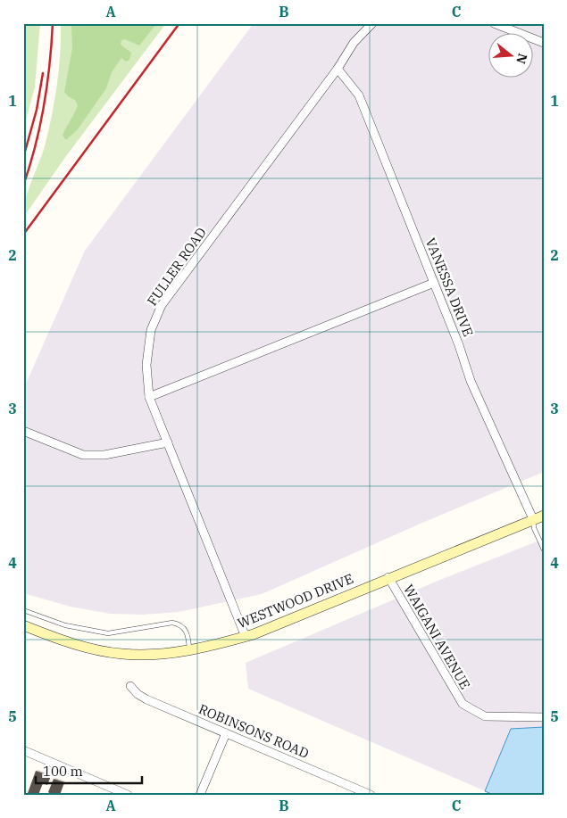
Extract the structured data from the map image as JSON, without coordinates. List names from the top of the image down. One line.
{"streets":{"main road":["WESTWOOD DRIVE"],"street":["FULLER ROAD","VANESSA DRIVE","WAIGANI AVENUE","ROBINSONS ROAD"]},"crossings":[["FULLER ROAD","VANESSA DRIVE"],["FULLER ROAD","WESTWOOD DRIVE"],["VANESSA DRIVE","WESTWOOD DRIVE"],["WESTWOOD DRIVE","WAIGANI AVENUE"]],"scale_bar":"100 m","north":"right","grid":{"columns":["A","B","C"],"rows":["1","2","3","4","5"]}}
